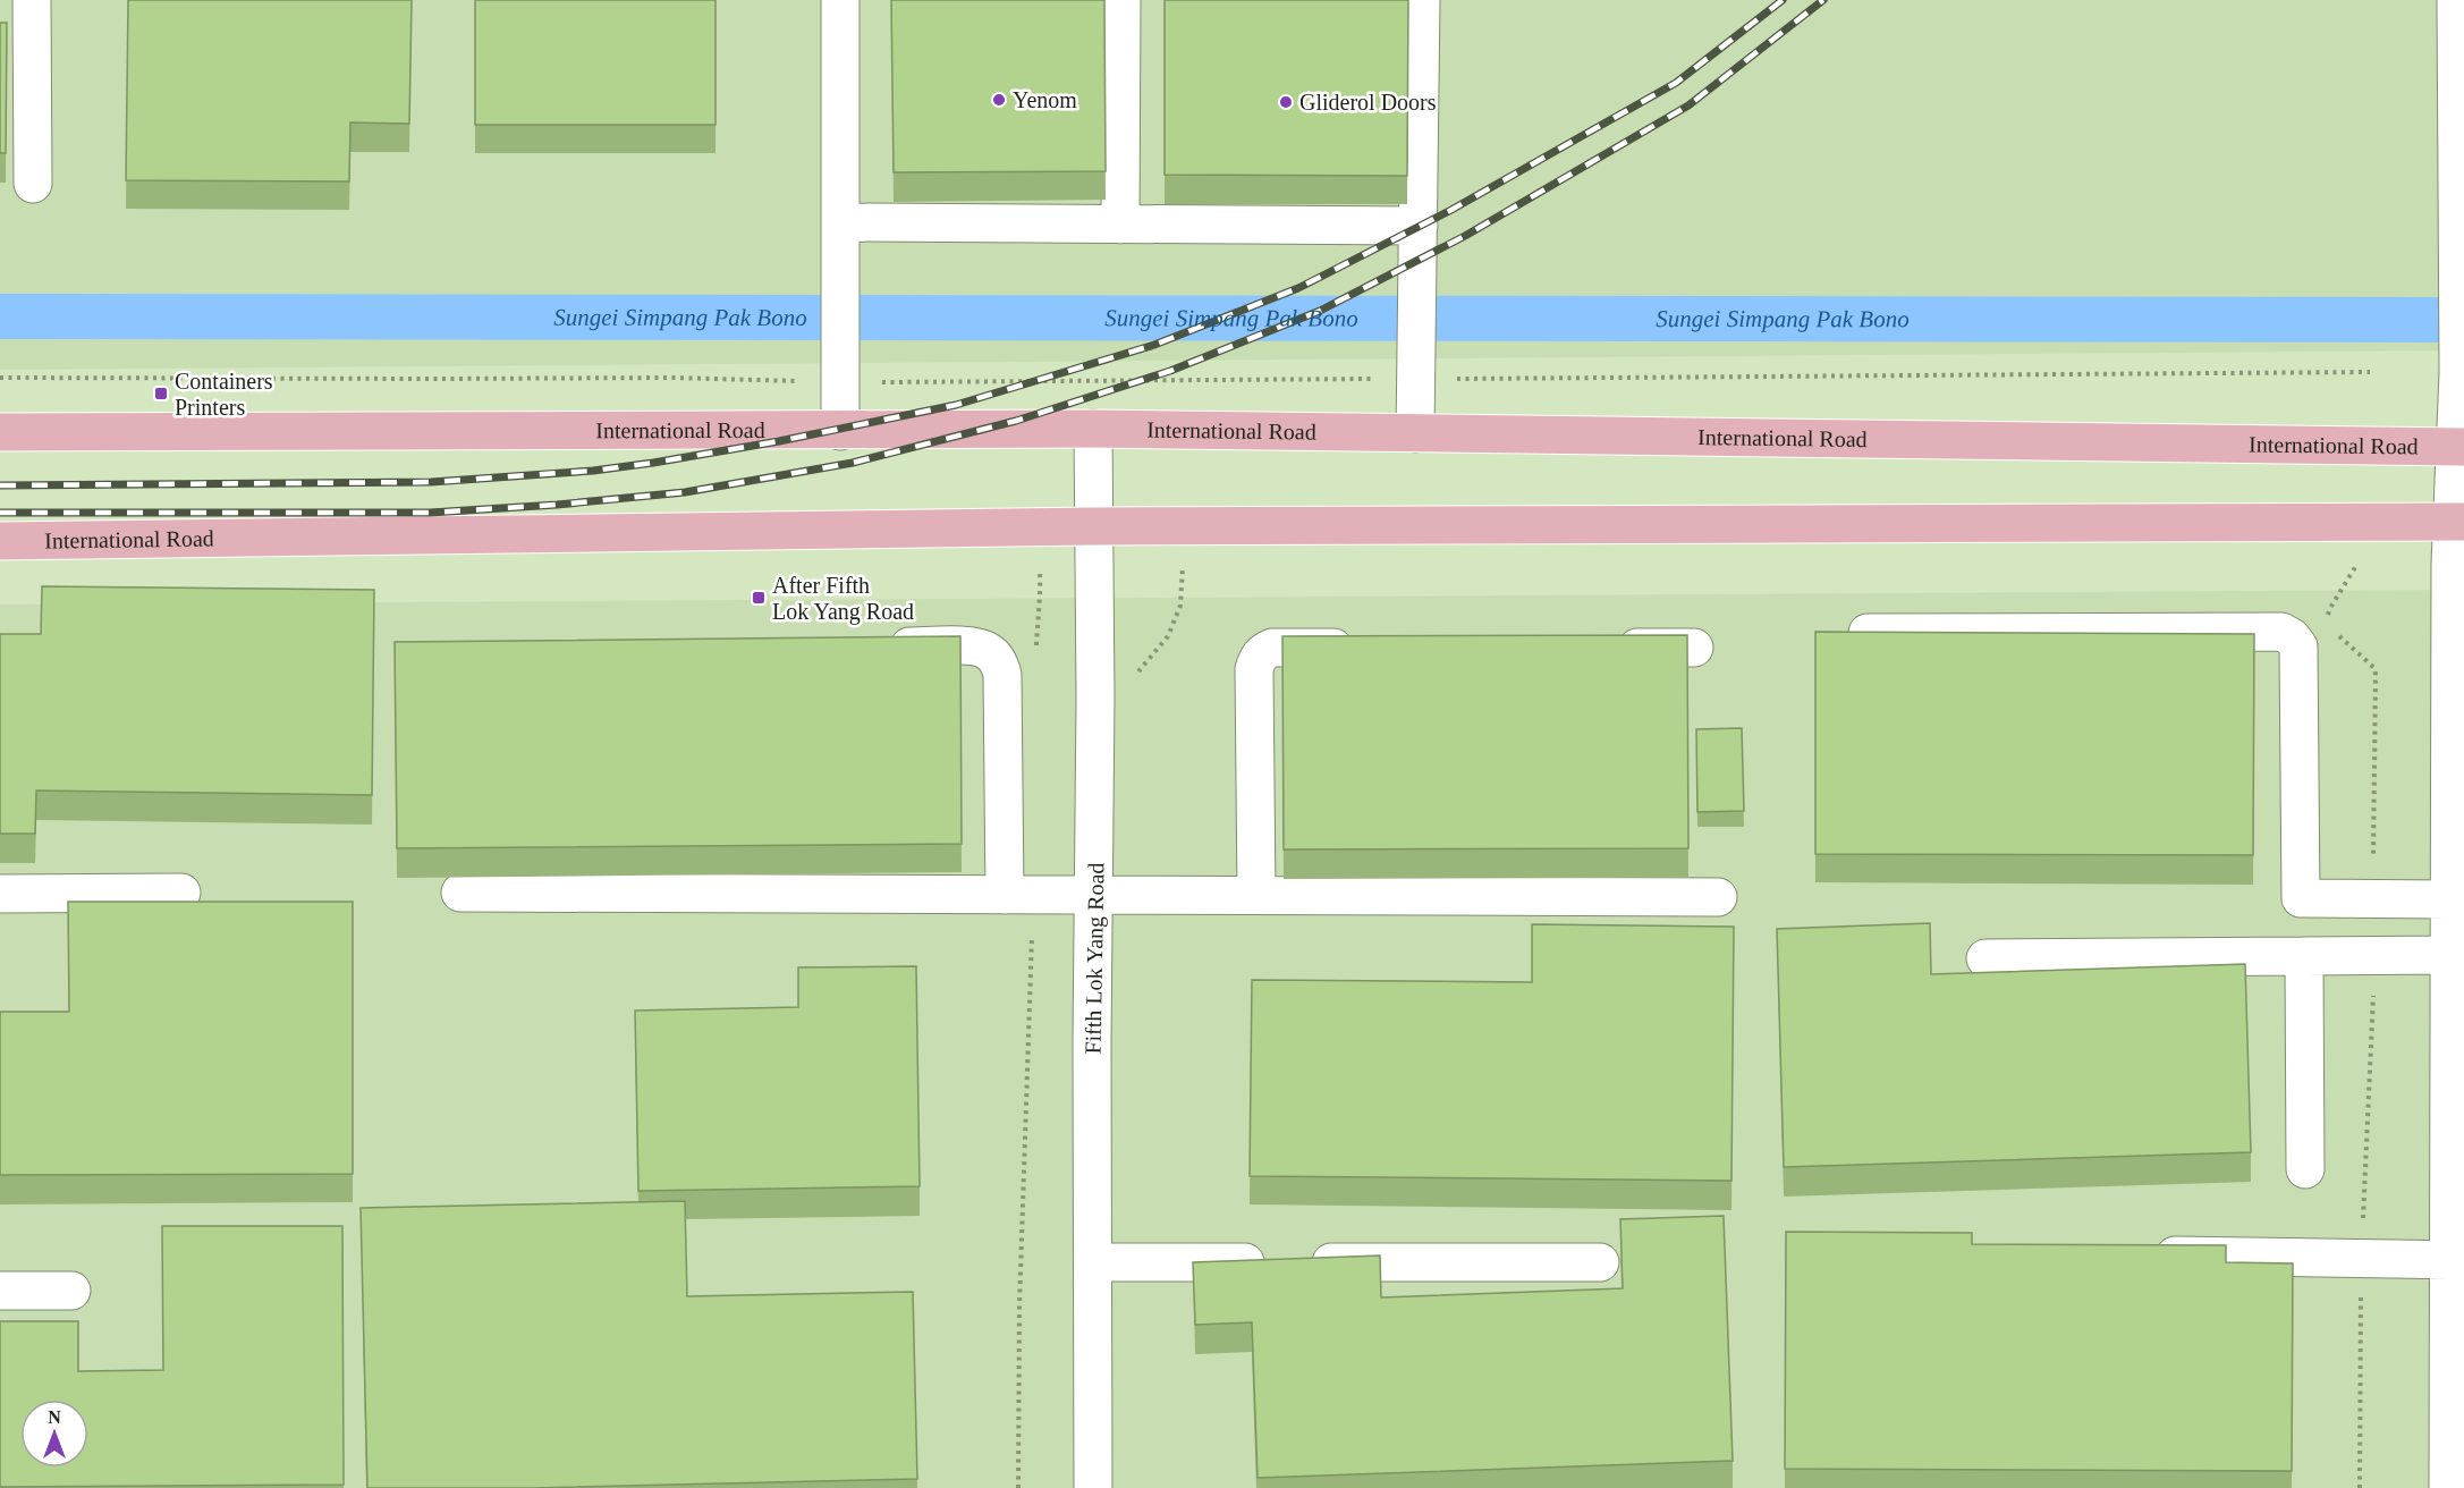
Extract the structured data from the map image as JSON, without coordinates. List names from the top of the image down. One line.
{"streets":{"main road":["International Road"],"street":["Fifth Lok Yang Road"]},"crossings":[["International Road","Fifth Lok Yang Road"]],"water":["Sungei Simpang Pak Bono"],"places":{"other":["Yenom","Gliderol Doors"],"transit":["Containers Printers","After Fifth Lok Yang Road"]},"north":"top"}
